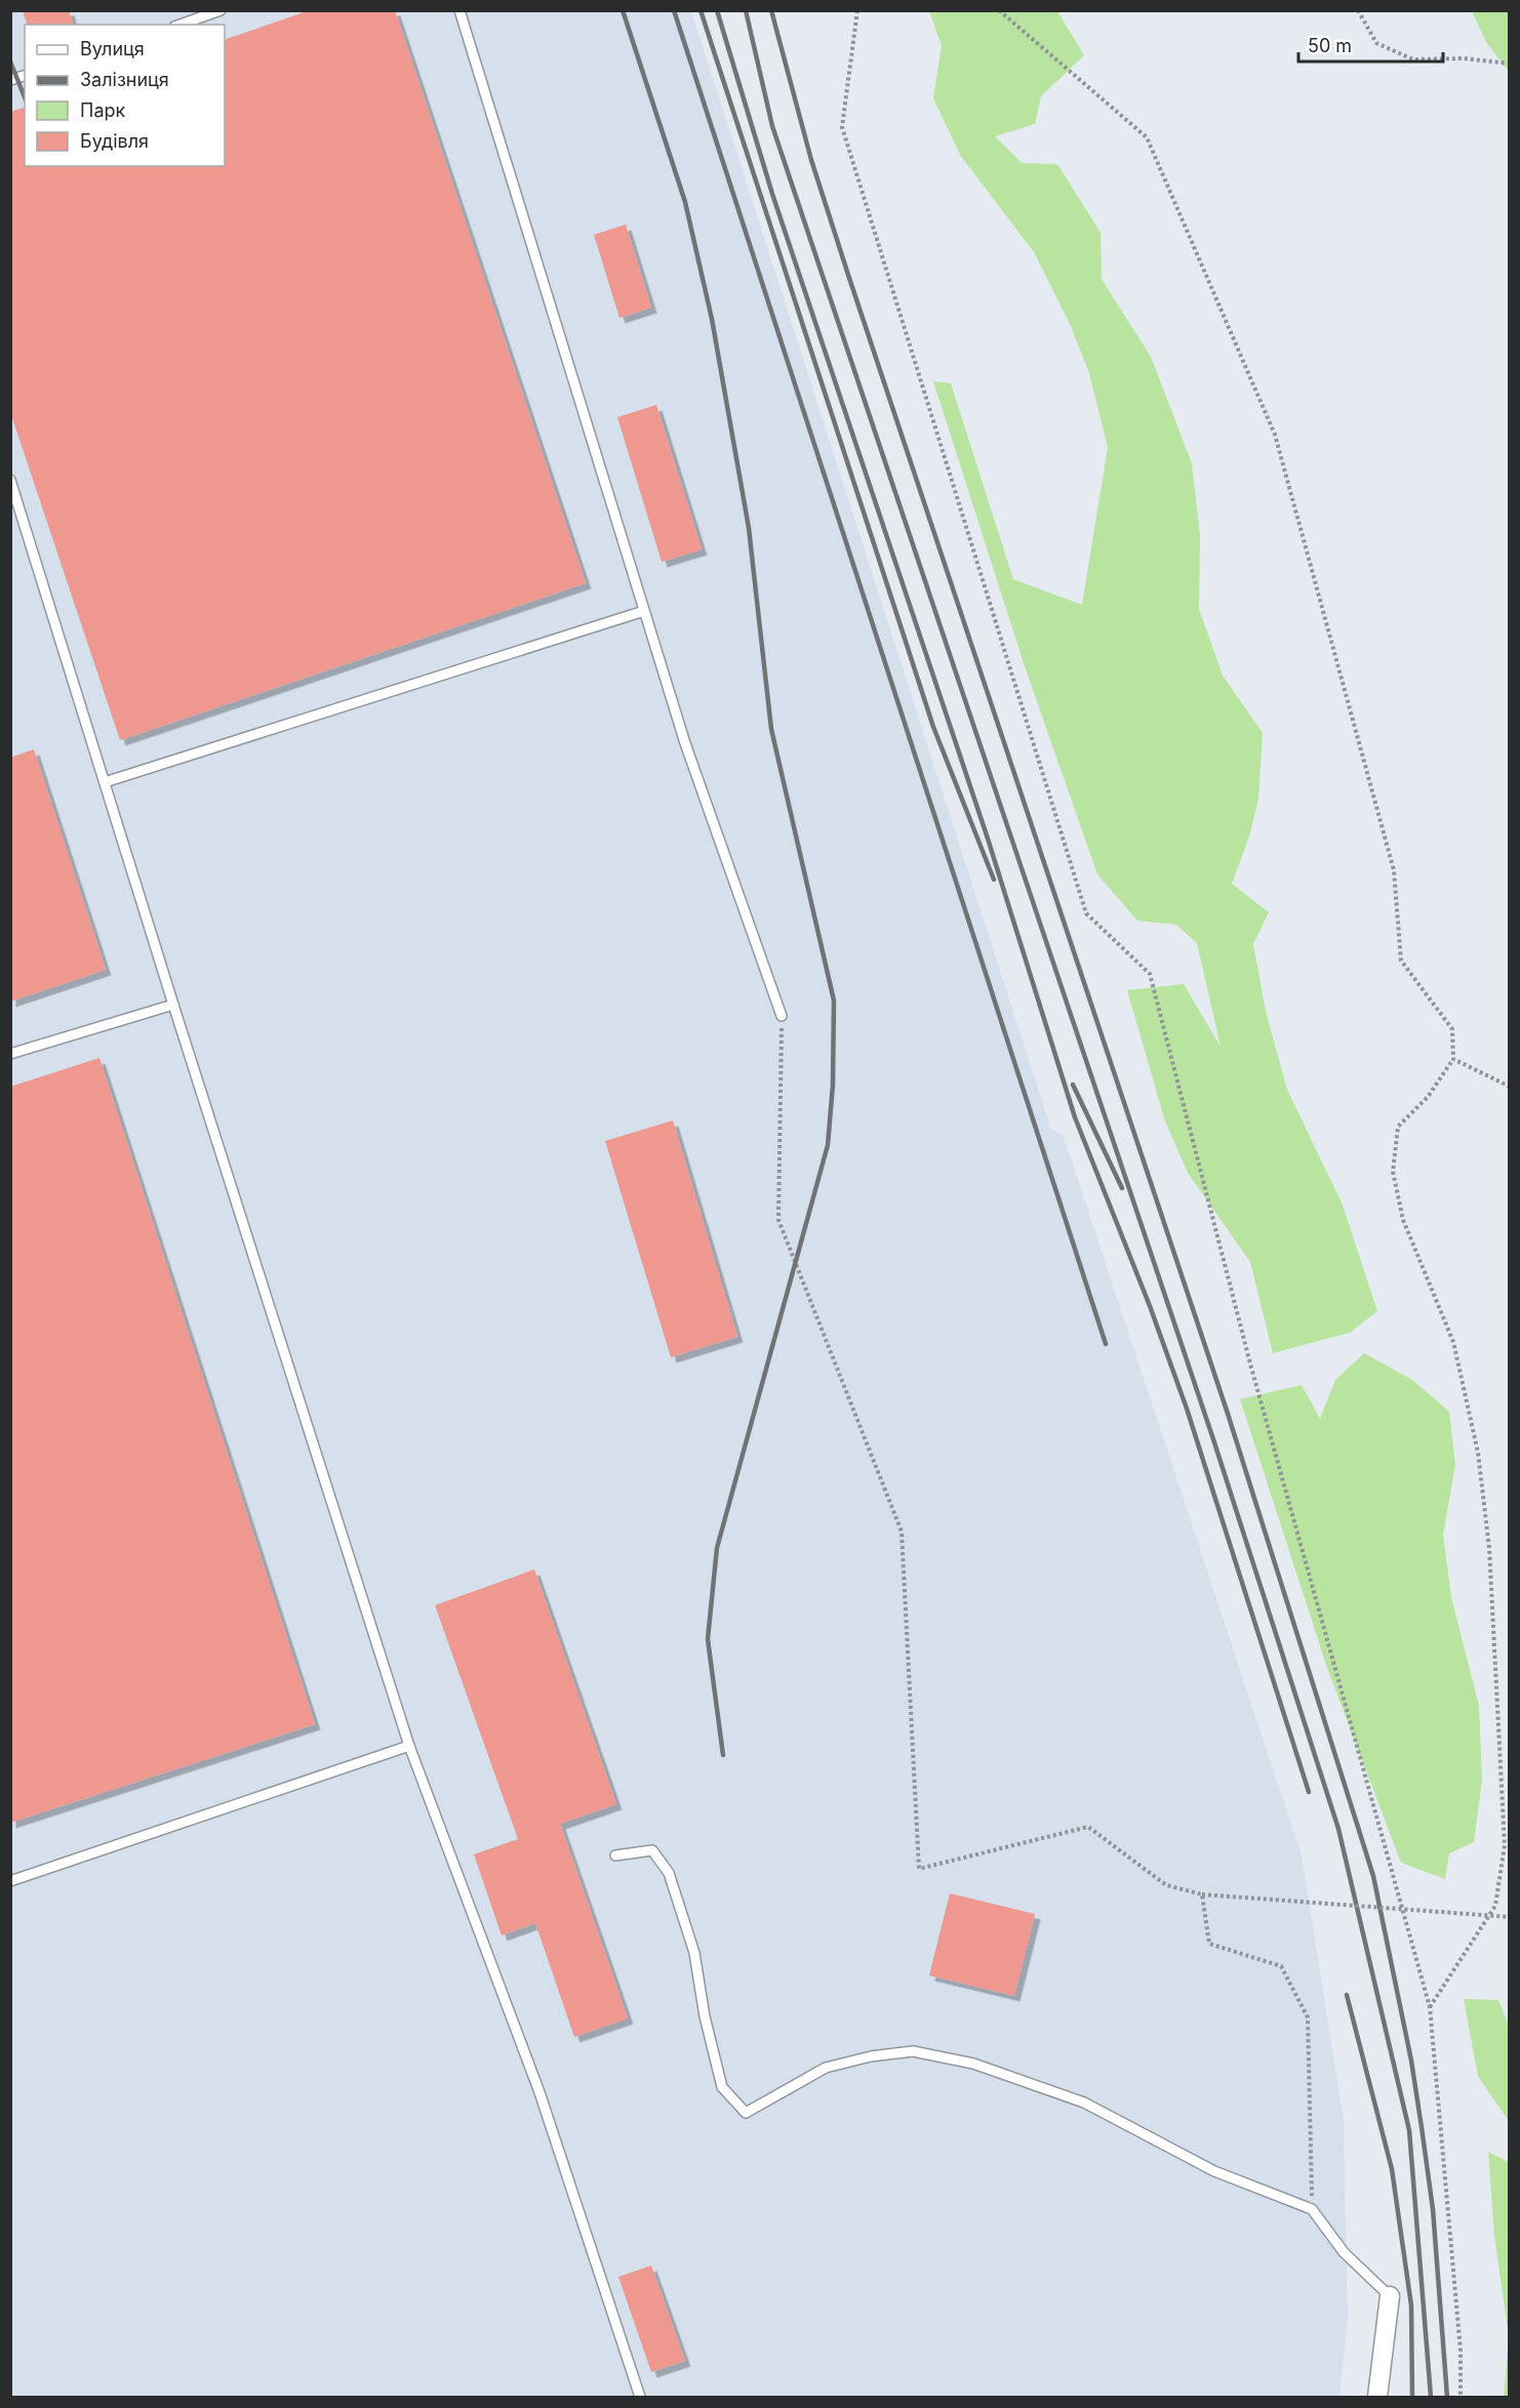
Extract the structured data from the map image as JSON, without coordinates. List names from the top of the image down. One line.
{"legend":["Вулиця","Залізниця","Парк","Будівля"],"scale_bar":"50 m"}
